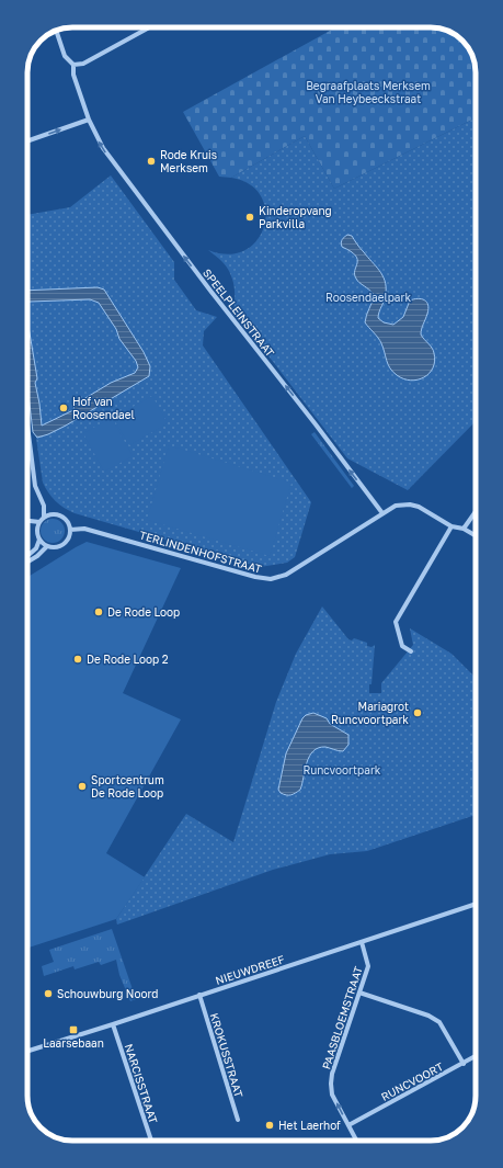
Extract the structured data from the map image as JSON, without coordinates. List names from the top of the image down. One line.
{"streets":{"street":["SPEELPLEINSTRAAT","TERLINDENHOFSTRAAT","NIEUWDREEF","PAASBLOEMSTRAAT","KROKUSSTRAAT","RUNCVOORT","NARCISSTRAAT"]},"crossings":[["SPEELPLEINSTRAAT","TERLINDENHOFSTRAAT"],["NIEUWDREEF","PAASBLOEMSTRAAT"],["NIEUWDREEF","KROKUSSTRAAT"],["NIEUWDREEF","NARCISSTRAAT"],["PAASBLOEMSTRAAT","RUNCVOORT"]],"one_way":["SPEELPLEINSTRAAT","PAASBLOEMSTRAAT"],"parks":["Begraafplaats Merksem Van Heybeeckstraat","Roosendaelpark","Runcvoortpark"],"places":{"other":["Rode Kruis Merksem","Kinderopvang Parkvilla","Hof van Roosendael","De Rode Loop","De Rode Loop 2","Mariagrot Runcvoortpark","Sportcentrum De Rode Loop","Schouwburg Noord","Het Laerhof"],"transit":["Laarsebaan"]}}
